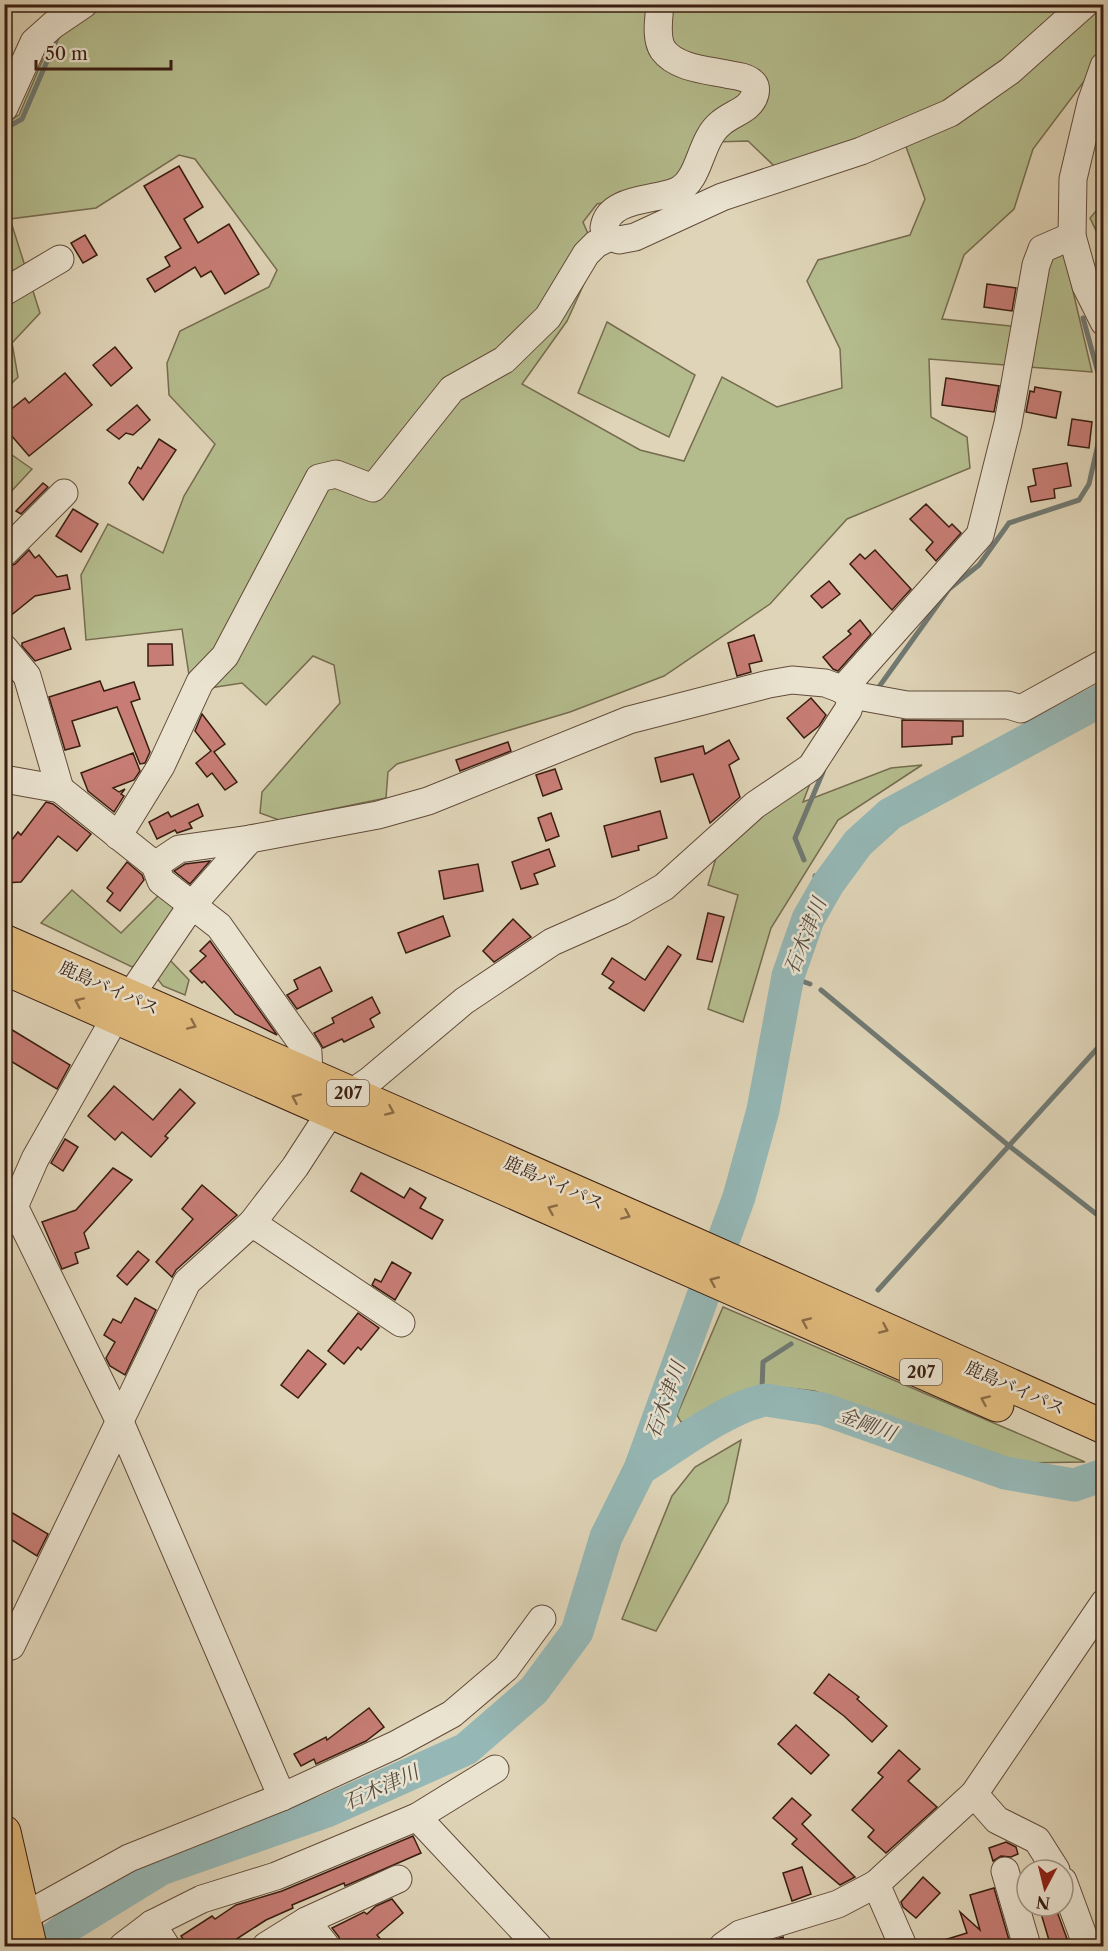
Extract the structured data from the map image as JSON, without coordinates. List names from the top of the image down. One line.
{"streets":{"main road":["鹿島バイパス","207"]},"water":["石木津川","金剛川"],"scale_bar":"50 m","north":"bottom"}
